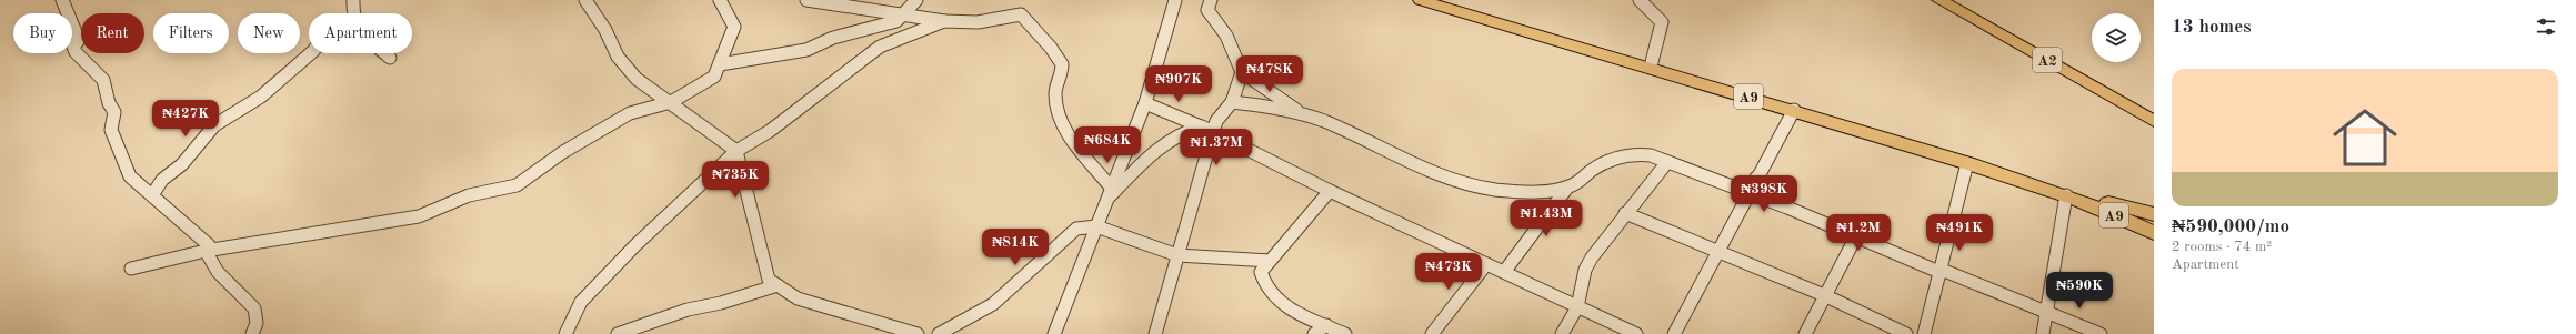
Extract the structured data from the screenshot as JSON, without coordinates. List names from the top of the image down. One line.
{"streets":{"highway":["A2","A9"]},"page":{"heading":"13 homes","chip":["Buy","Rent","Filters","New","Apartment"],"list":[{"name":"₦590,000/mo","note":"2 rooms · 74 m² · Apartment"}],"price":["₦478K","₦907K","₦427K","₦684K","₦1.37M","₦735K","₦398K","₦1.43M","₦1.2M","₦491K","₦814K","₦473K","₦590K"]}}
